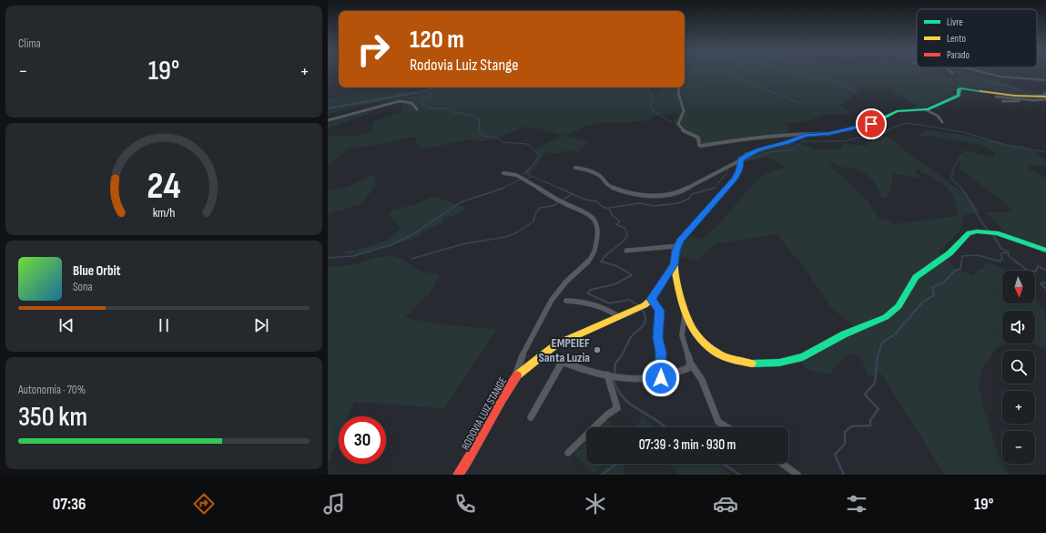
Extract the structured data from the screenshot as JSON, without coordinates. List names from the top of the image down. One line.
{"streets":{"street":["RODOVIA LUIZ STANGE"]},"places":["EMPEIEF Santa Luzia"],"legend":["Livre","Lento","Parado"],"north":"bottom","page":{"tile":["Clima",["Autonomia · 70%","350 km"]],"turn":["120 m","Rodovia Luiz Stange"],"heat":["−","19°","+"],"song":["Blue Orbit","Sona"],"map_buttons":["+","−"],"limit":"30","trip":"07:39 · 3 min · 930 m","tabs":["07:36","19°"],"gauge":["24","km/h"]}}
